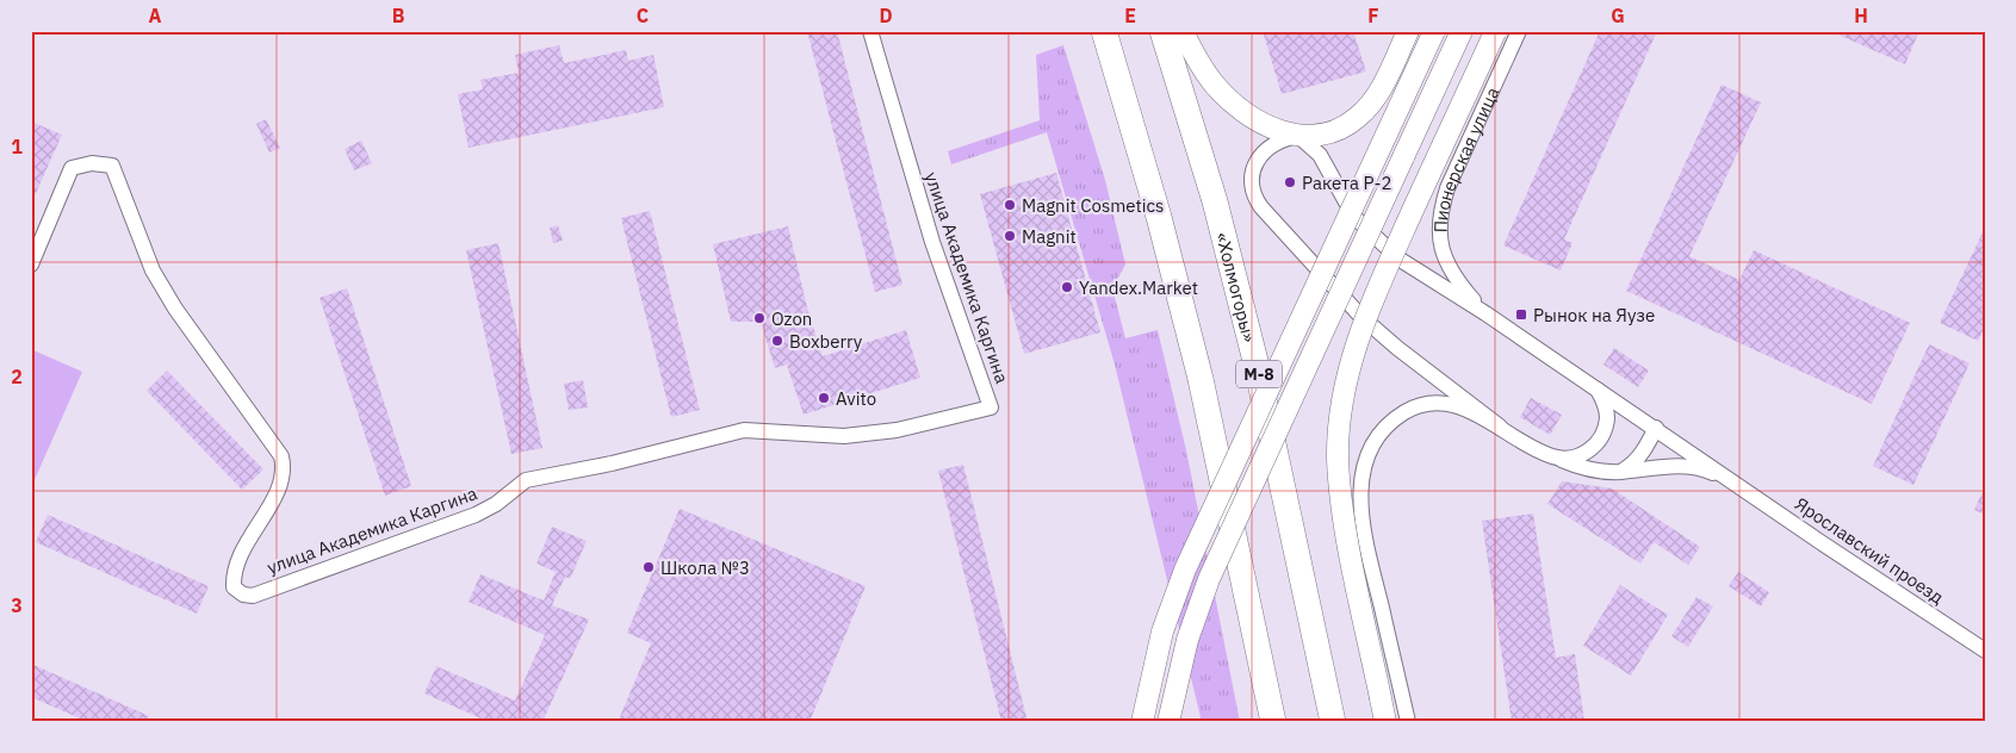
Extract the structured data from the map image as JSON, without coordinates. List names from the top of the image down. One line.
{"streets":{"highway":["«Холмогоры»","М-8"],"street":["Пионерская улица","улица Академика Каргина","Ярославский проезд"]},"crossings":[["Пионерская улица","Ярославский проезд"]],"places":{"other":["Ракета Р-2","Magnit Cosmetics","Magnit","Yandex.Market","Ozon","Boxberry","Avito","Школа №3"],"transit":["Рынок на Яузе"]},"grid":{"columns":["A","B","C","D","E","F","G","H"],"rows":["1","2","3"]}}
